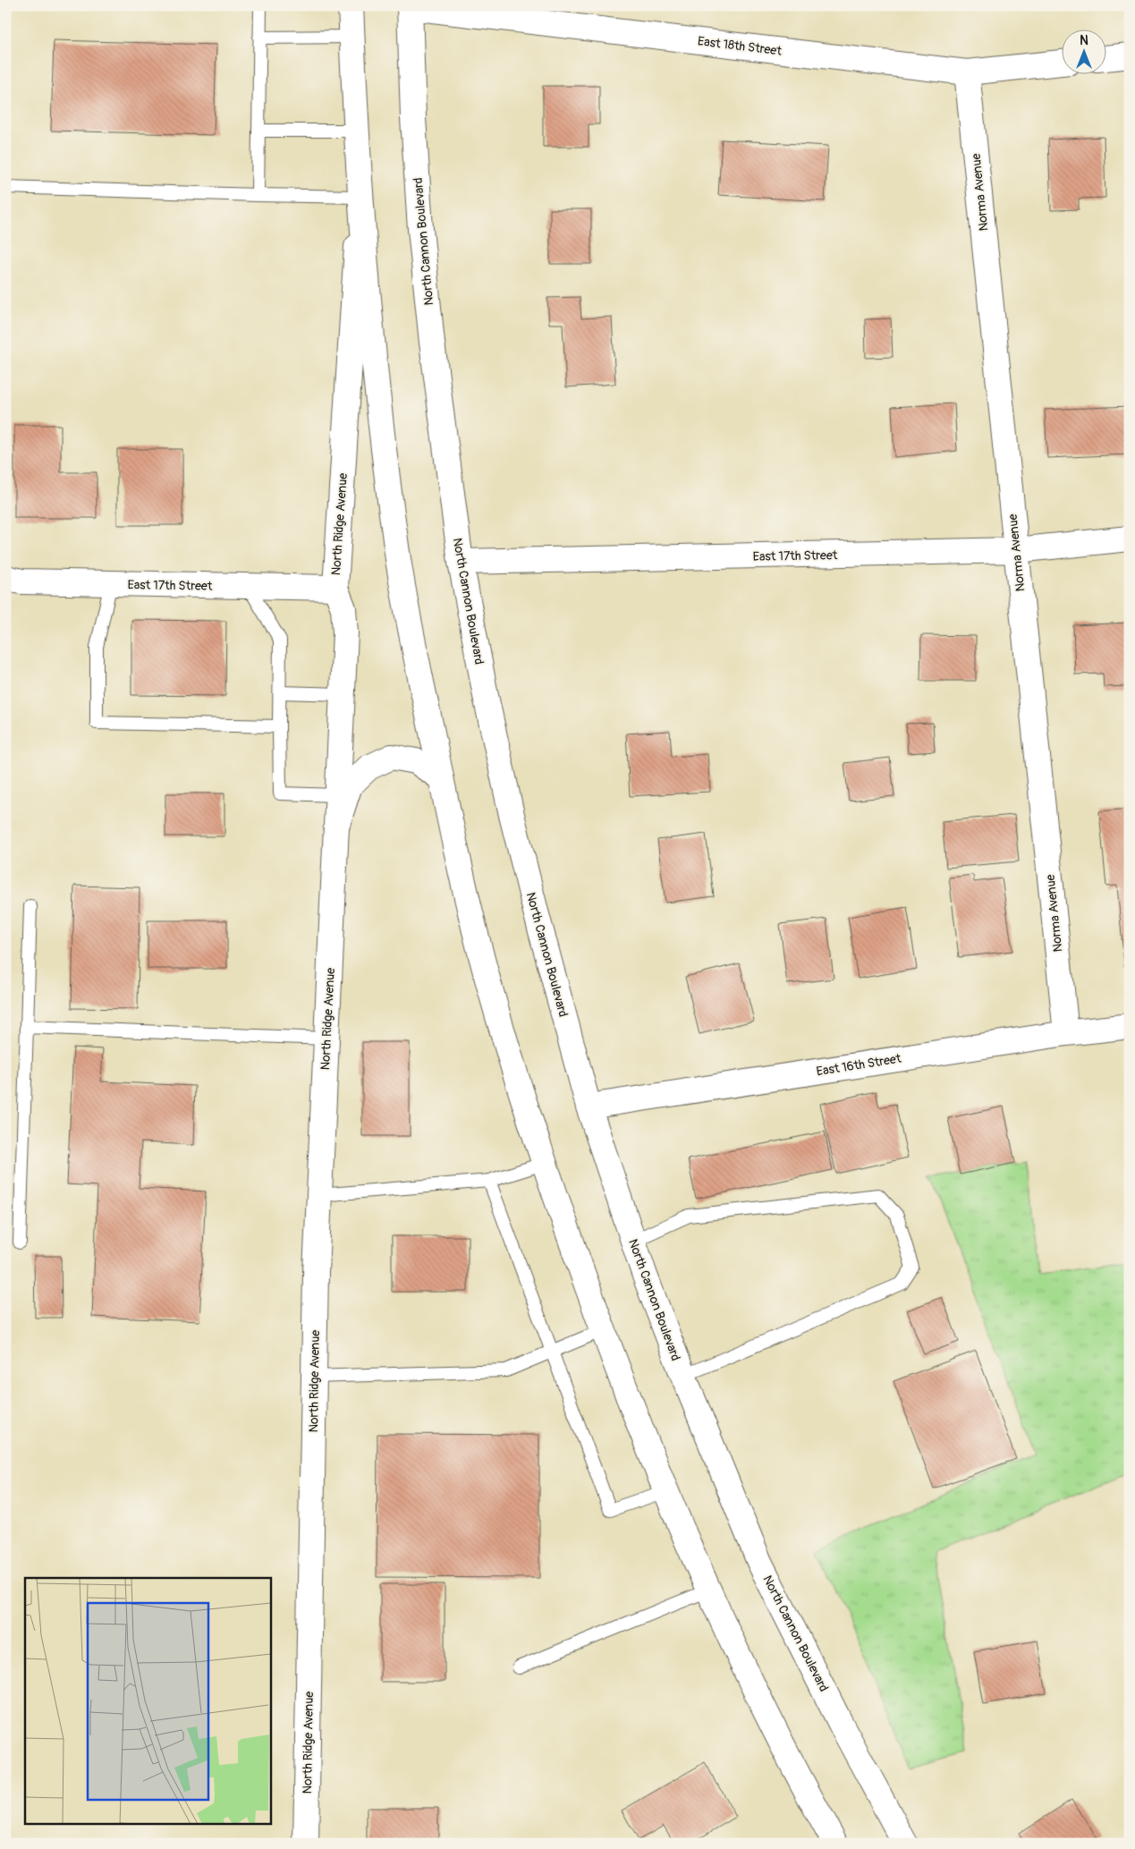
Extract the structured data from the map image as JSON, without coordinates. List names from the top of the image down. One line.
{"streets":{"street":["East 18th Street","Norma Avenue","North Cannon Boulevard","North Ridge Avenue","East 17th Street","East 16th Street"]},"crossings":[["East 18th Street","Norma Avenue"],["East 18th Street","North Cannon Boulevard"],["Norma Avenue","East 17th Street"],["Norma Avenue","East 16th Street"],["North Cannon Boulevard","East 17th Street"],["North Cannon Boulevard","East 16th Street"],["North Ridge Avenue","East 17th Street"]],"north":"top"}
